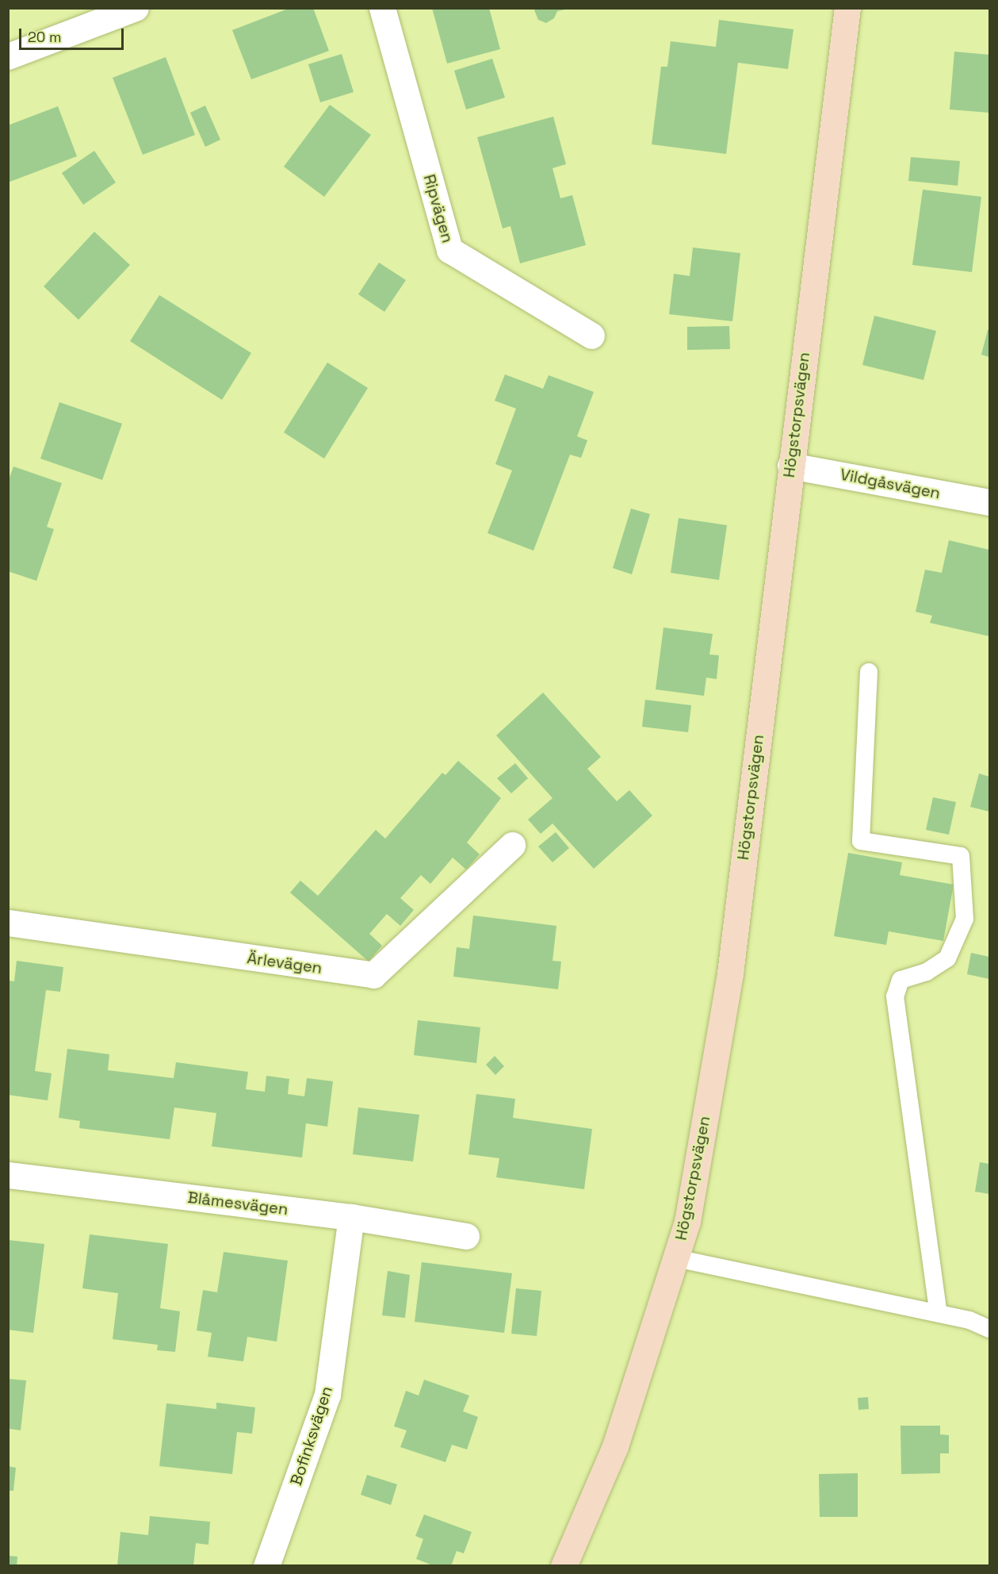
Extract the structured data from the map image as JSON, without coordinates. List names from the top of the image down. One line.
{"streets":{"street":["Ripvägen","Högstorpsvägen","Vildgåsvägen","Ärlevägen","Blåmesvägen","Bofinksvägen"]},"crossings":[["Högstorpsvägen","Vildgåsvägen"],["Blåmesvägen","Bofinksvägen"]],"scale_bar":"20 m"}
